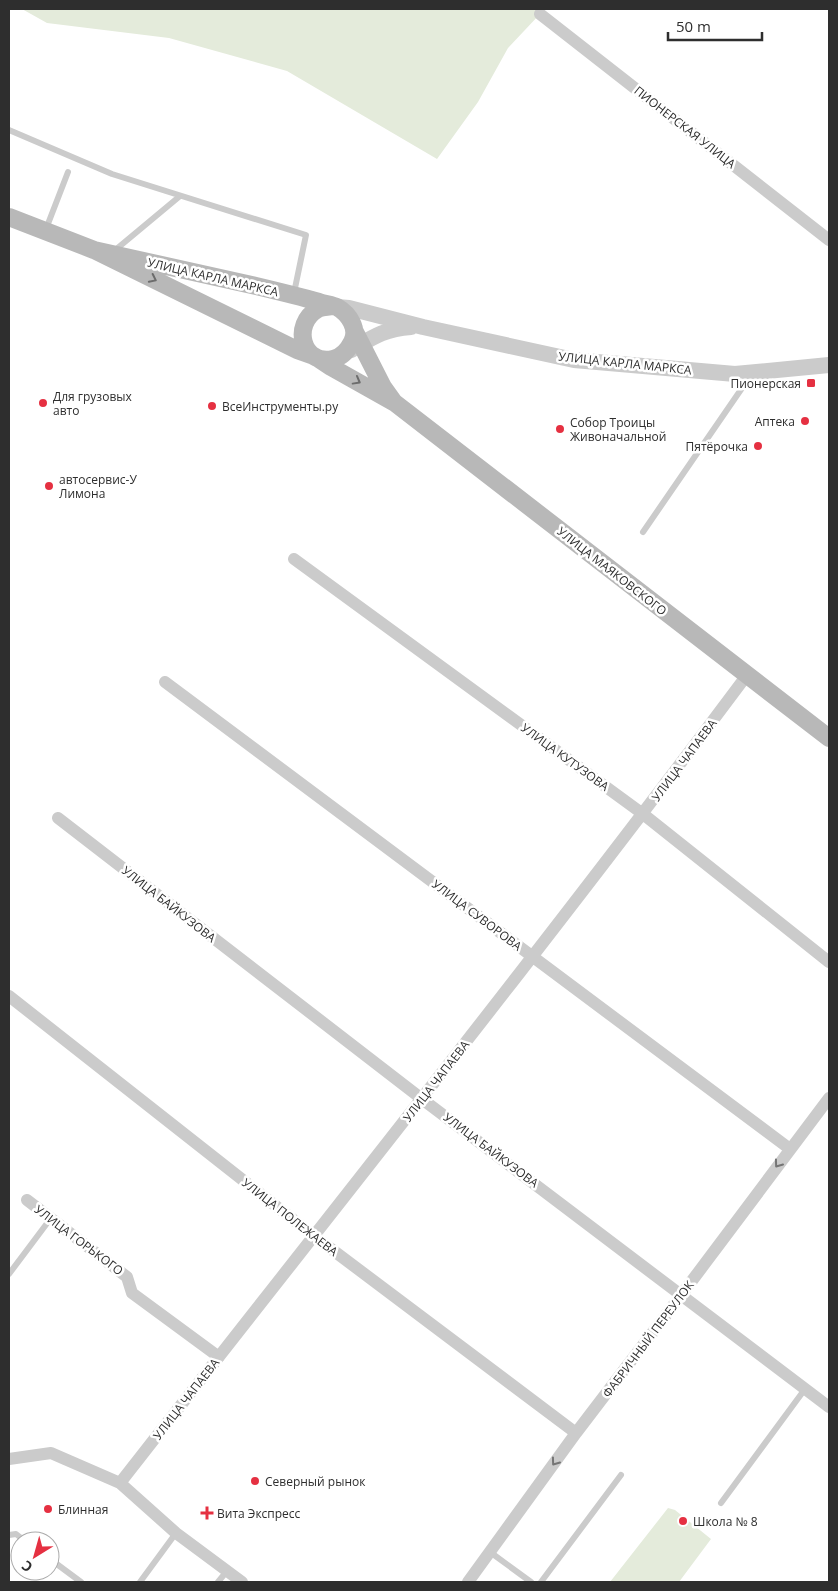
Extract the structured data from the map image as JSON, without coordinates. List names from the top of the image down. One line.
{"streets":{"main road":["УЛИЦА КАРЛА МАРКСА","УЛИЦА МАЯКОВСКОГО"],"street":["ПИОНЕРСКАЯ УЛИЦА","УЛИЦА КУТУЗОВА","УЛИЦА ЧАПАЕВА","УЛИЦА БАЙКУЗОВА","УЛИЦА СУВОРОВА","УЛИЦА ПОЛЕЖАЕВА","УЛИЦА ГОРЬКОГО","ФАБРИЧНЫЙ ПЕРЕУЛОК"]},"crossings":[["УЛИЦА КАРЛА МАРКСА","УЛИЦА МАЯКОВСКОГО"],["УЛИЦА МАЯКОВСКОГО","УЛИЦА ЧАПАЕВА"],["УЛИЦА КУТУЗОВА","УЛИЦА ЧАПАЕВА"],["УЛИЦА ЧАПАЕВА","УЛИЦА БАЙКУЗОВА"],["УЛИЦА ЧАПАЕВА","УЛИЦА СУВОРОВА"],["УЛИЦА ЧАПАЕВА","УЛИЦА ПОЛЕЖАЕВА"],["УЛИЦА ЧАПАЕВА","УЛИЦА ГОРЬКОГО"],["УЛИЦА БАЙКУЗОВА","ФАБРИЧНЫЙ ПЕРЕУЛОК"],["УЛИЦА СУВОРОВА","ФАБРИЧНЫЙ ПЕРЕУЛОК"],["УЛИЦА ПОЛЕЖАЕВА","ФАБРИЧНЫЙ ПЕРЕУЛОК"]],"one_way":["УЛИЦА МАЯКОВСКОГО","ФАБРИЧНЫЙ ПЕРЕУЛОК"],"places":{"transit":["Пионерская"],"other":["Для грузовых авто","ВсеИнструменты.ру","Аптека","Собор Троицы Живоначальной","Пятёрочка","автосервис-У Лимона","Северный рынок","Блинная","Школа № 8"],"health":["Вита Экспресс"]},"scale_bar":"50 m","north":"bottom left"}
